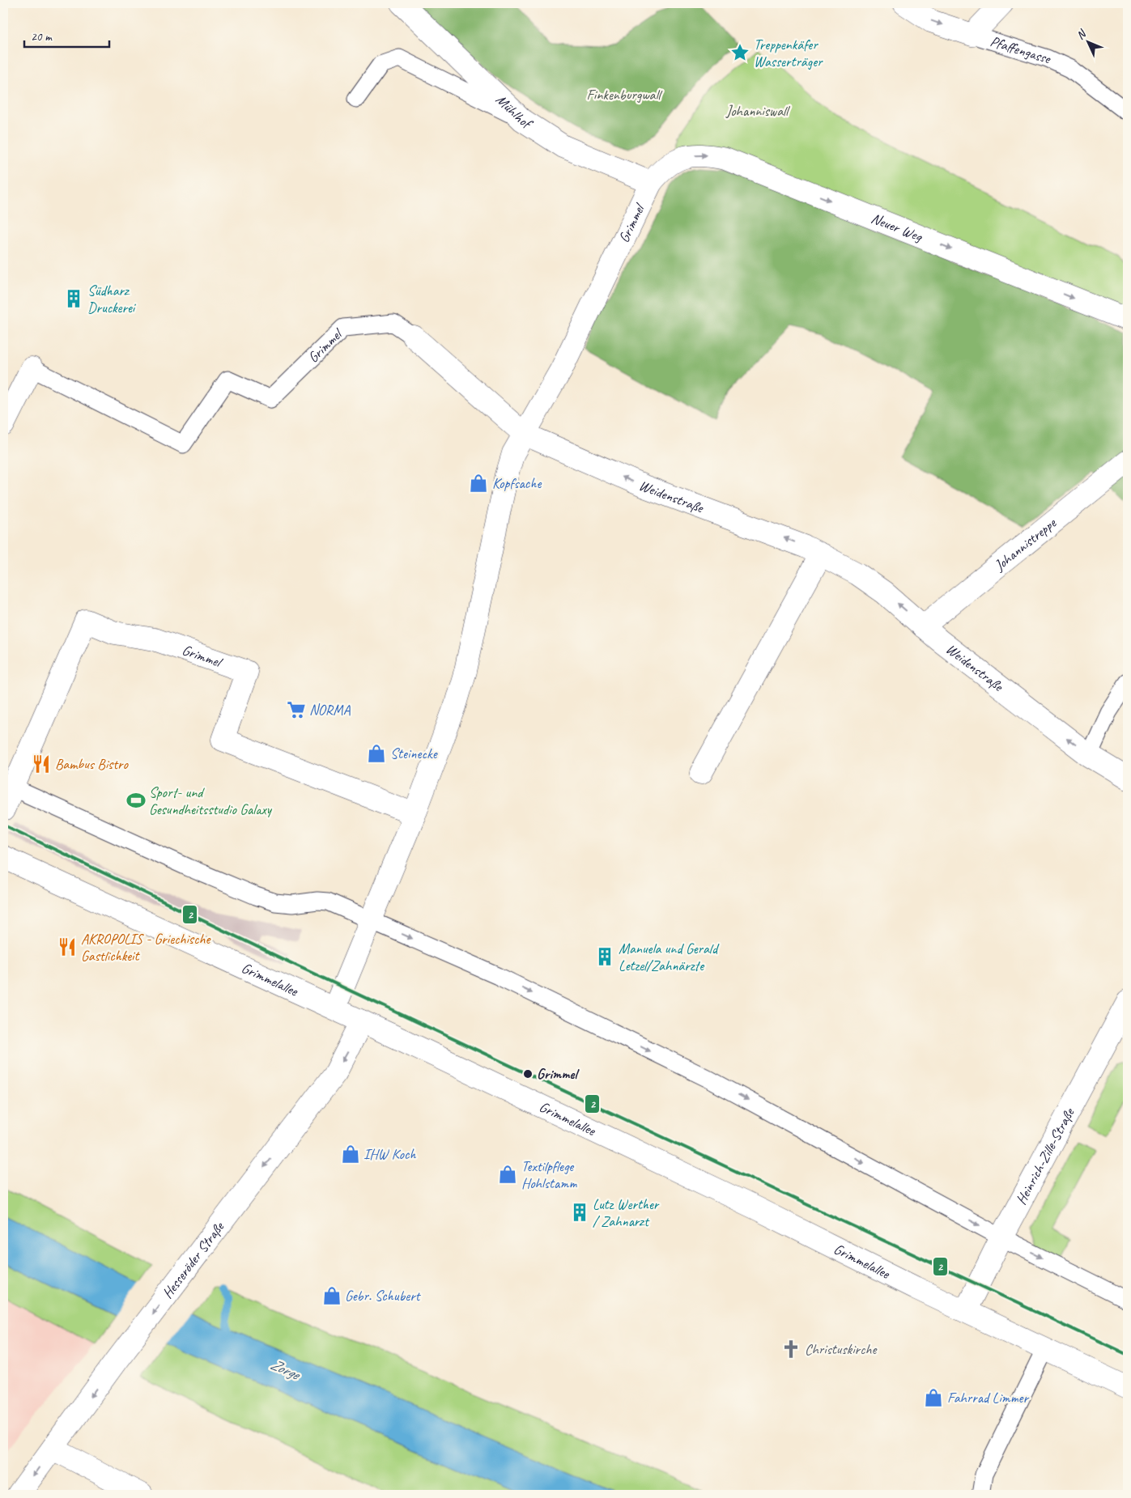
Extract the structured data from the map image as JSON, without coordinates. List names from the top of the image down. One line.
{"streets":{"street":["Pfaffengasse","Mühlhof","Grimmel","Neuer Weg","Weidenstraße","Johannistreppe","Grimmelallee","Heinrich-Zille-Straße","Hesseröder Straße"]},"crossings":[["Mühlhof","Grimmel"],["Mühlhof","Neuer Weg"],["Grimmel","Neuer Weg"],["Grimmel","Weidenstraße"],["Grimmel","Grimmelallee"],["Weidenstraße","Johannistreppe"],["Grimmelallee","Heinrich-Zille-Straße"],["Grimmelallee","Hesseröder Straße"]],"one_way":["Neuer Weg","Weidenstraße","Hesseröder Straße"],"water":["Zorge"],"parks":["Finkenburgwall","Johanniswall"],"places":{"place":["Treppenkäfer Wasserträger"],"building":["Südharz Druckerei","Manuela und Gerald Letzel/Zahnärzte","Lutz Werther / Zahnarzt"],"shop":["Kopfsache","Steinecke","IHW Koch","Textilpflege Hohlstamm","Gebr. Schubert","Fahrrad Limmer"],"supermarket":["NORMA"],"restaurant":["Bambus Bistro","AKROPOLIS - Griechische Gastlichkeit"],"sports":["Sport- und Gesundheitsstudio Galaxy"],"other":["Grimmel"],"church":["Christuskirche"]},"lines":["transit line 2"],"scale_bar":"20 m","north":"top left"}
